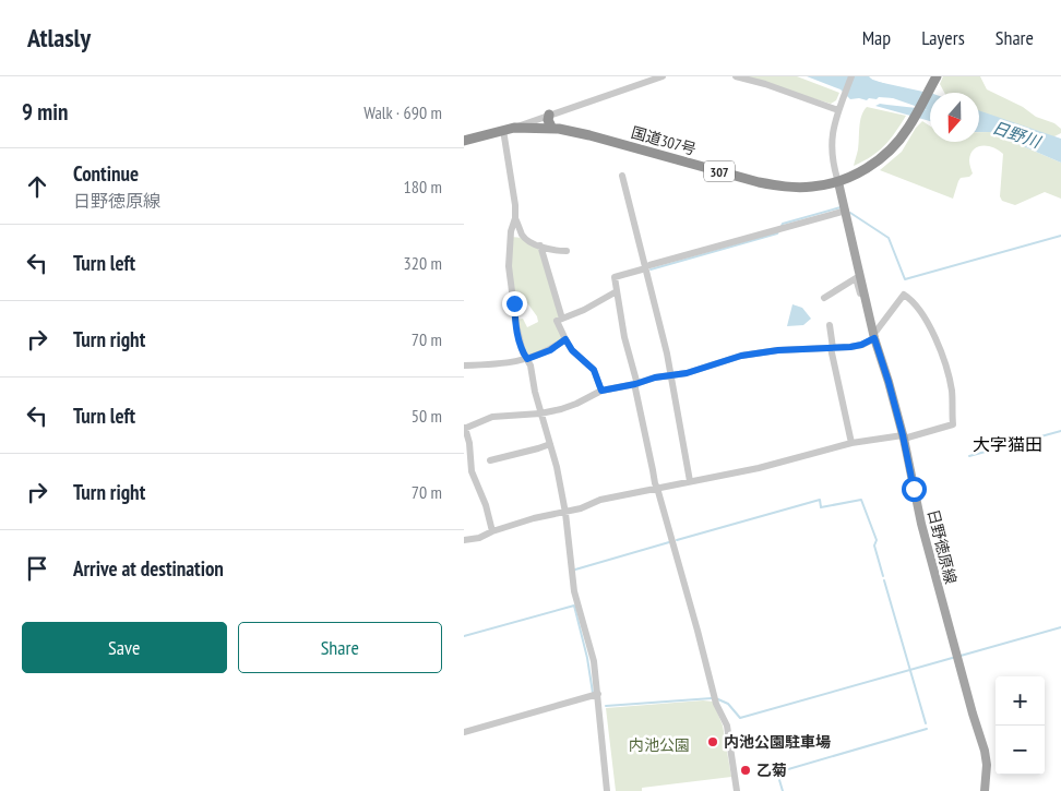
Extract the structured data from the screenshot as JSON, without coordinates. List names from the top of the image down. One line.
{"streets":{"highway":["国道307号","307"],"main road":["日野徳原線"]},"crossings":[["国道307号","日野徳原線"]],"districts":["大字猫田"],"water":["日野川"],"parks":["内池公園"],"places":["内池公園駐車場","乙菊"],"north":"bottom","page":{"header":"Atlasly","nav":["Map","Layers","Share"],"heading":["9 min","Walk · 690 m"],"list":[["Continue","日野徳原線","180 m"],["Turn left","320 m"],["Turn right","70 m"],["Turn left","50 m"],["Turn right","70 m"],"Arrive at destination"],"buttons":["Save","Share"],"map_buttons":["+","−"]}}
